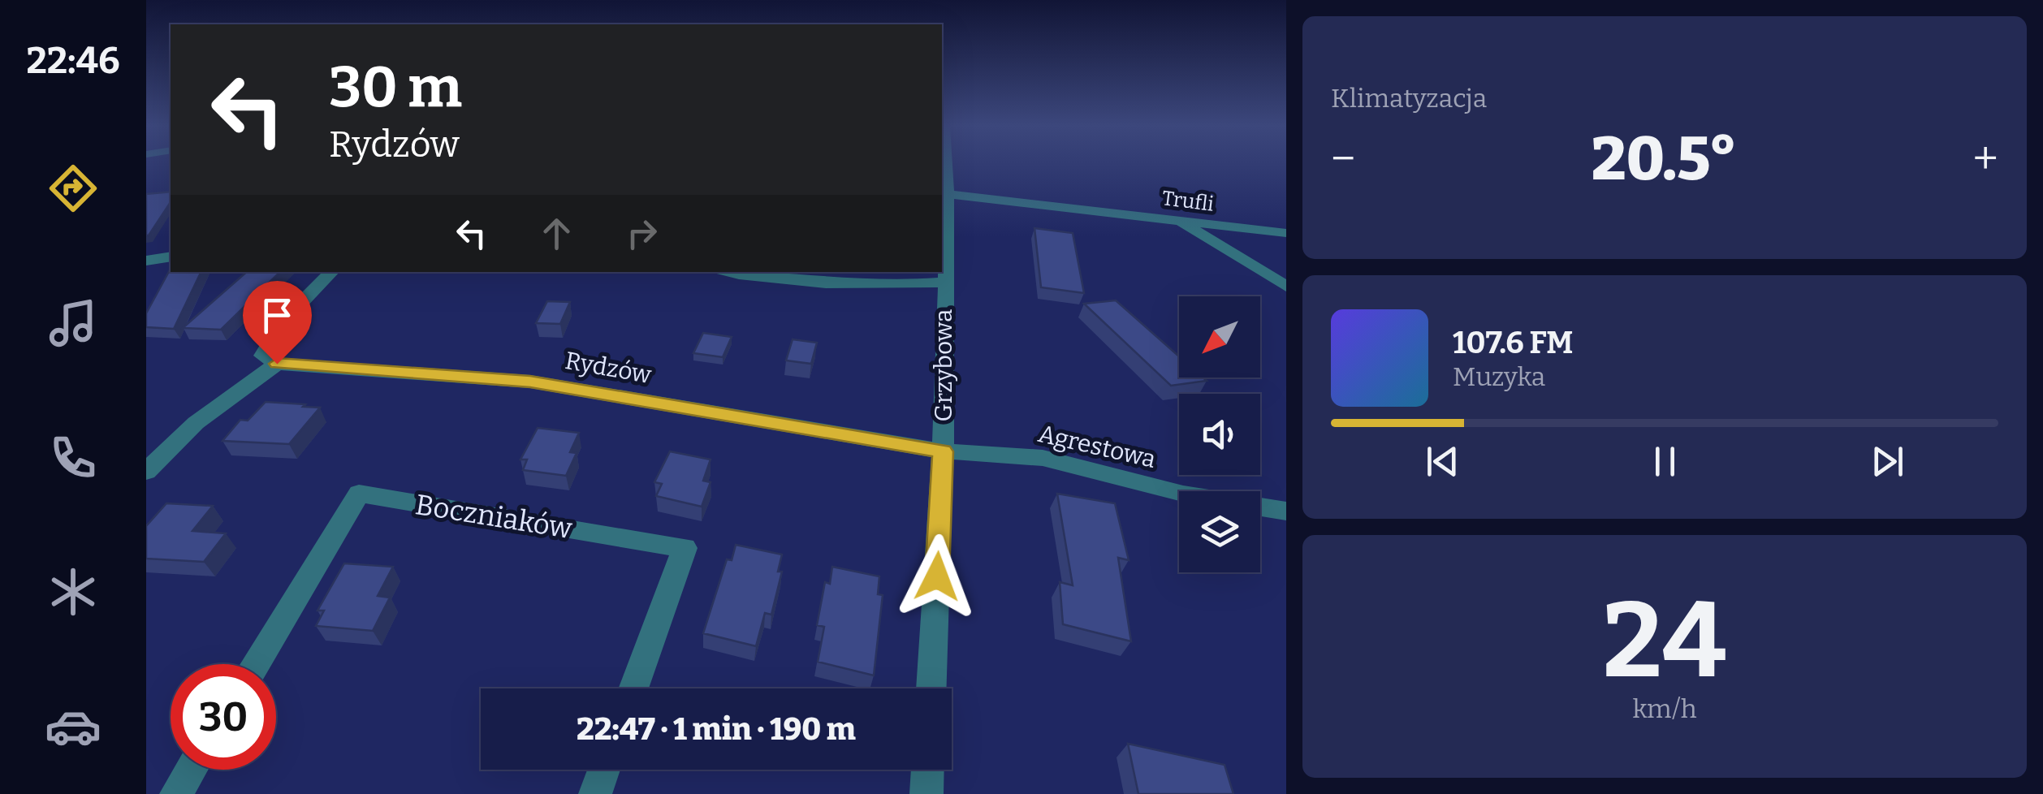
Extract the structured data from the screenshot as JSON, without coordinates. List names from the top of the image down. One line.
{"streets":{"street":["Trufli","Grzybowa","Rydzów","Agrestowa","Boczniaków"]},"crossings":[["Trufli","Grzybowa"],["Grzybowa","Rydzów"],["Grzybowa","Agrestowa"],["Rydzów","Agrestowa"]],"north":"bottom left","page":{"tabs":"22:46","tile":["Klimatyzacja",["24","km/h"]],"turn":["30 m","Rydzów"],"heat":["−","20.5°","+"],"song":["107.6 FM","Muzyka"],"limit":"30","trip":"22:47 · 1 min · 190 m"}}
